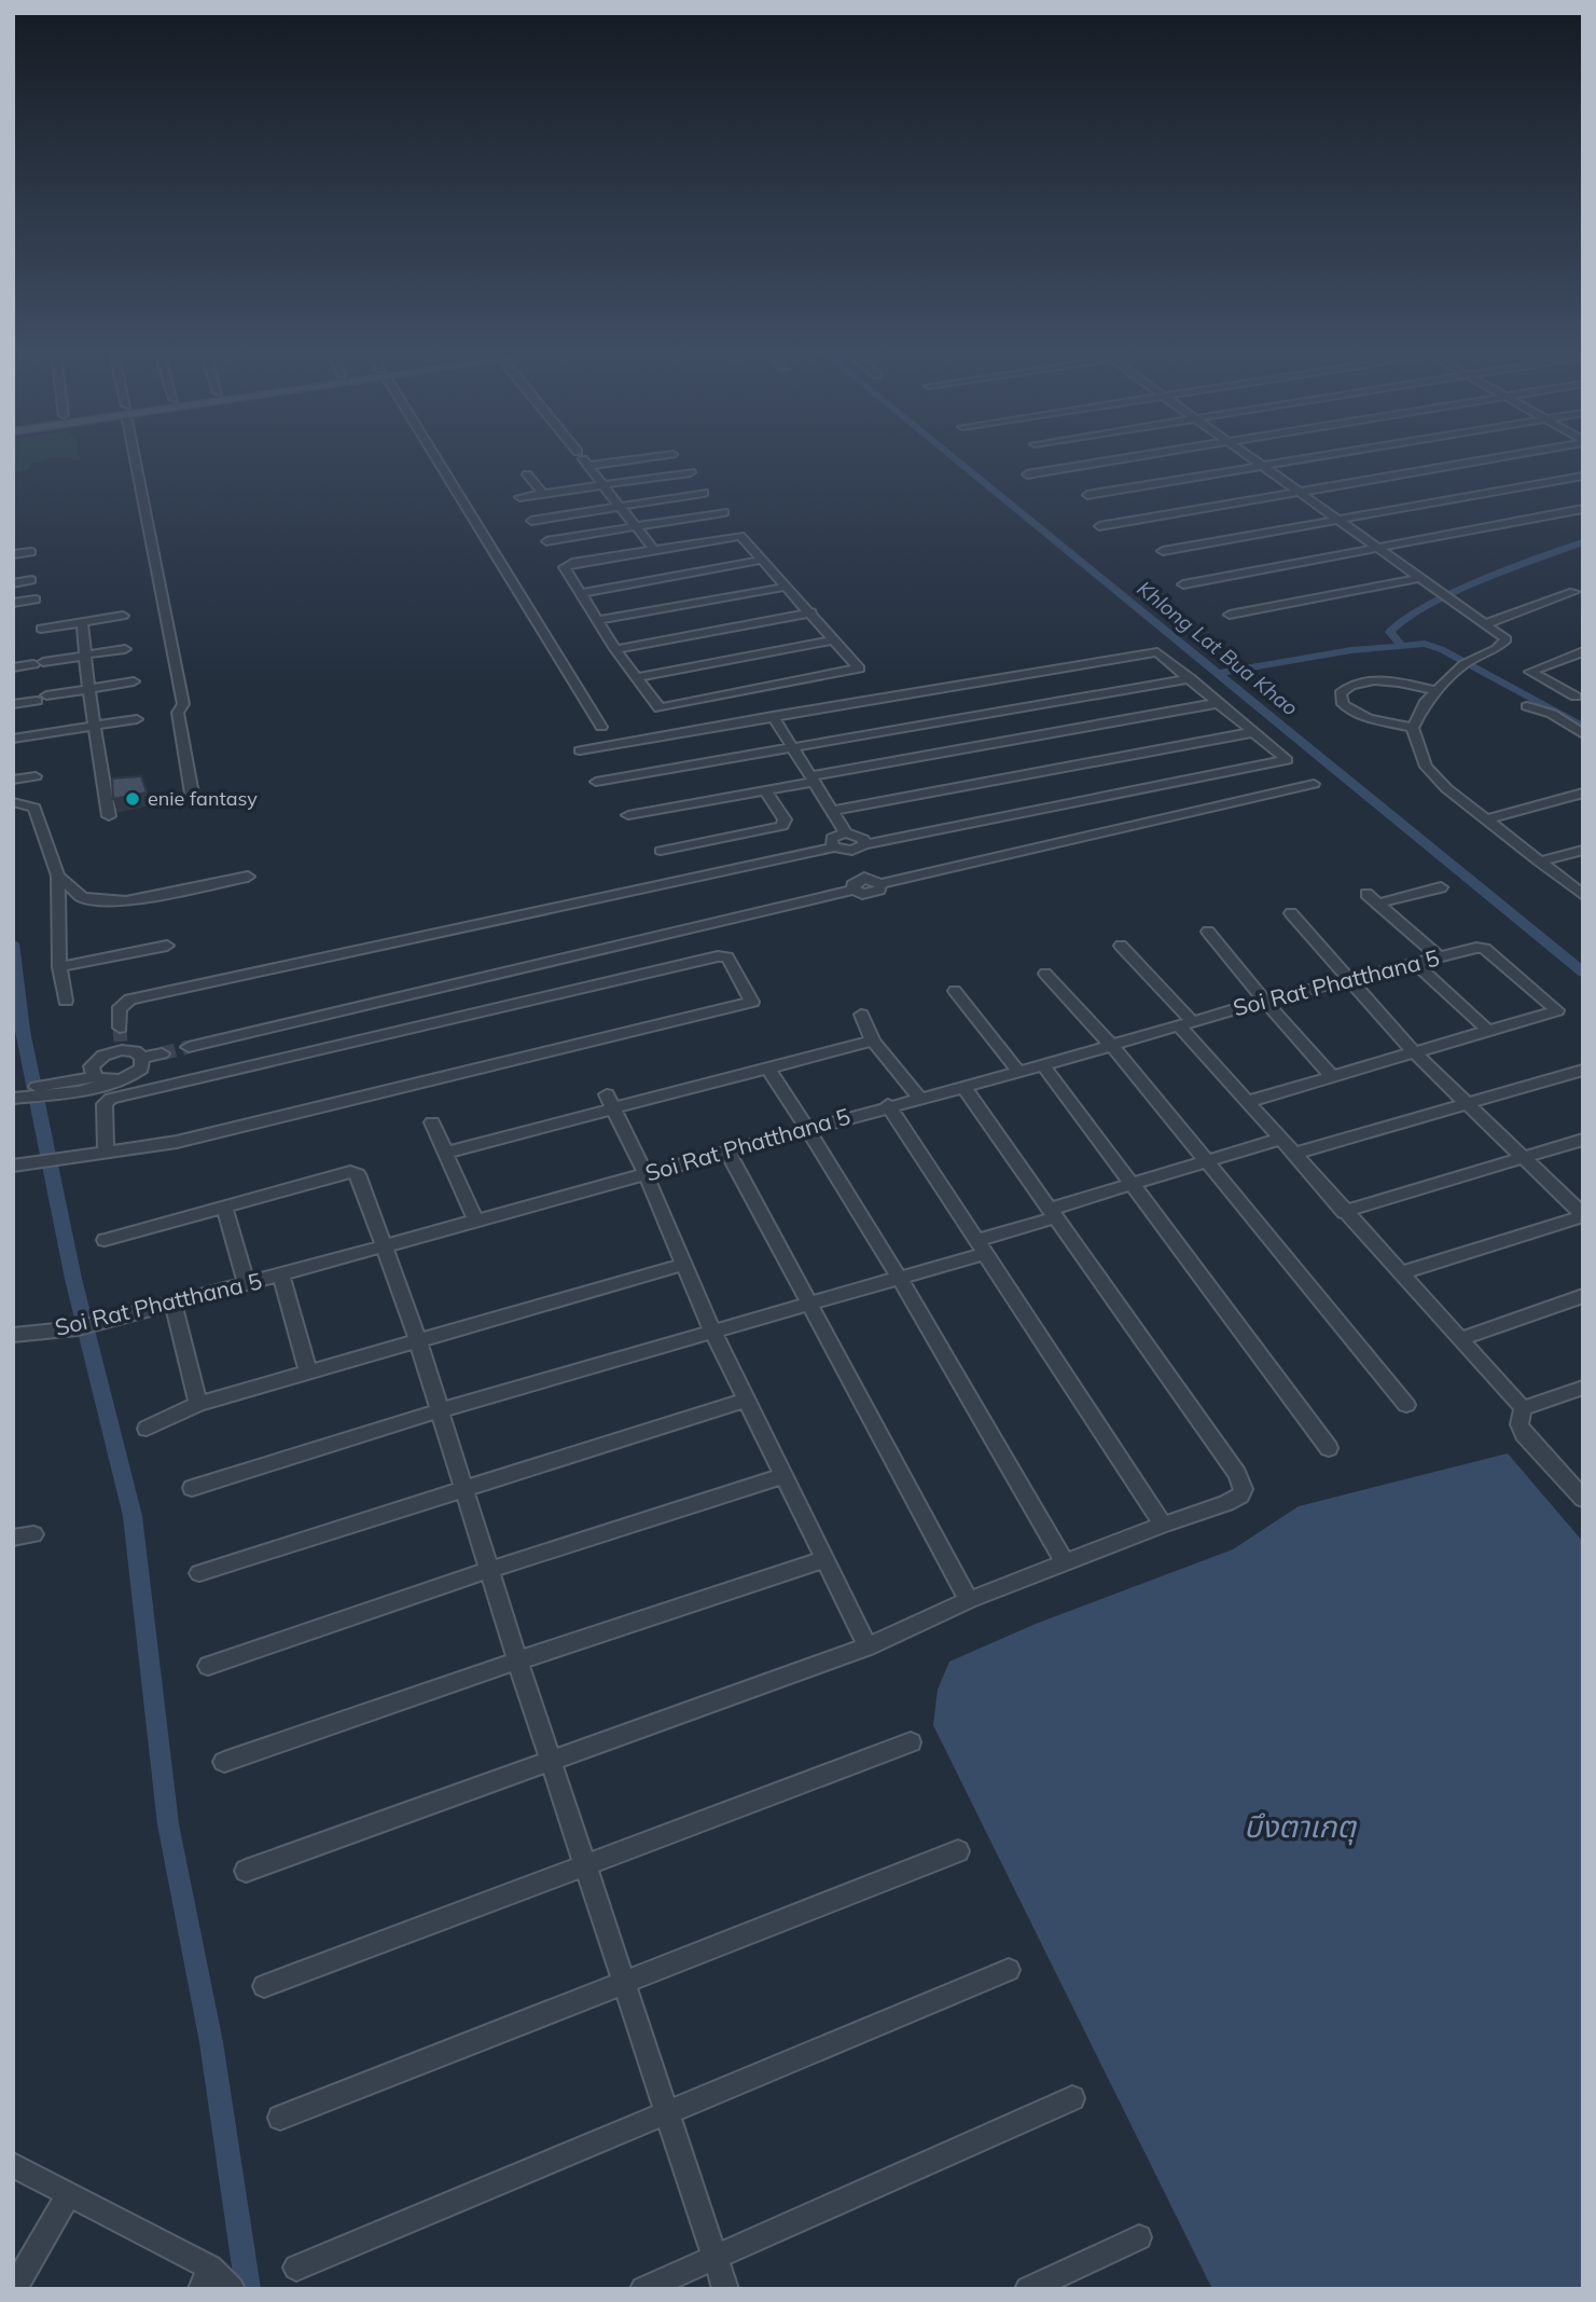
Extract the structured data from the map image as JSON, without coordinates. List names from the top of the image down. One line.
{"streets":{"street":["Soi Rat Phatthana 5"]},"water":["Khlong Lat Bua Khao","บึงตาเกตุ"],"places":["enie fantasy"]}
